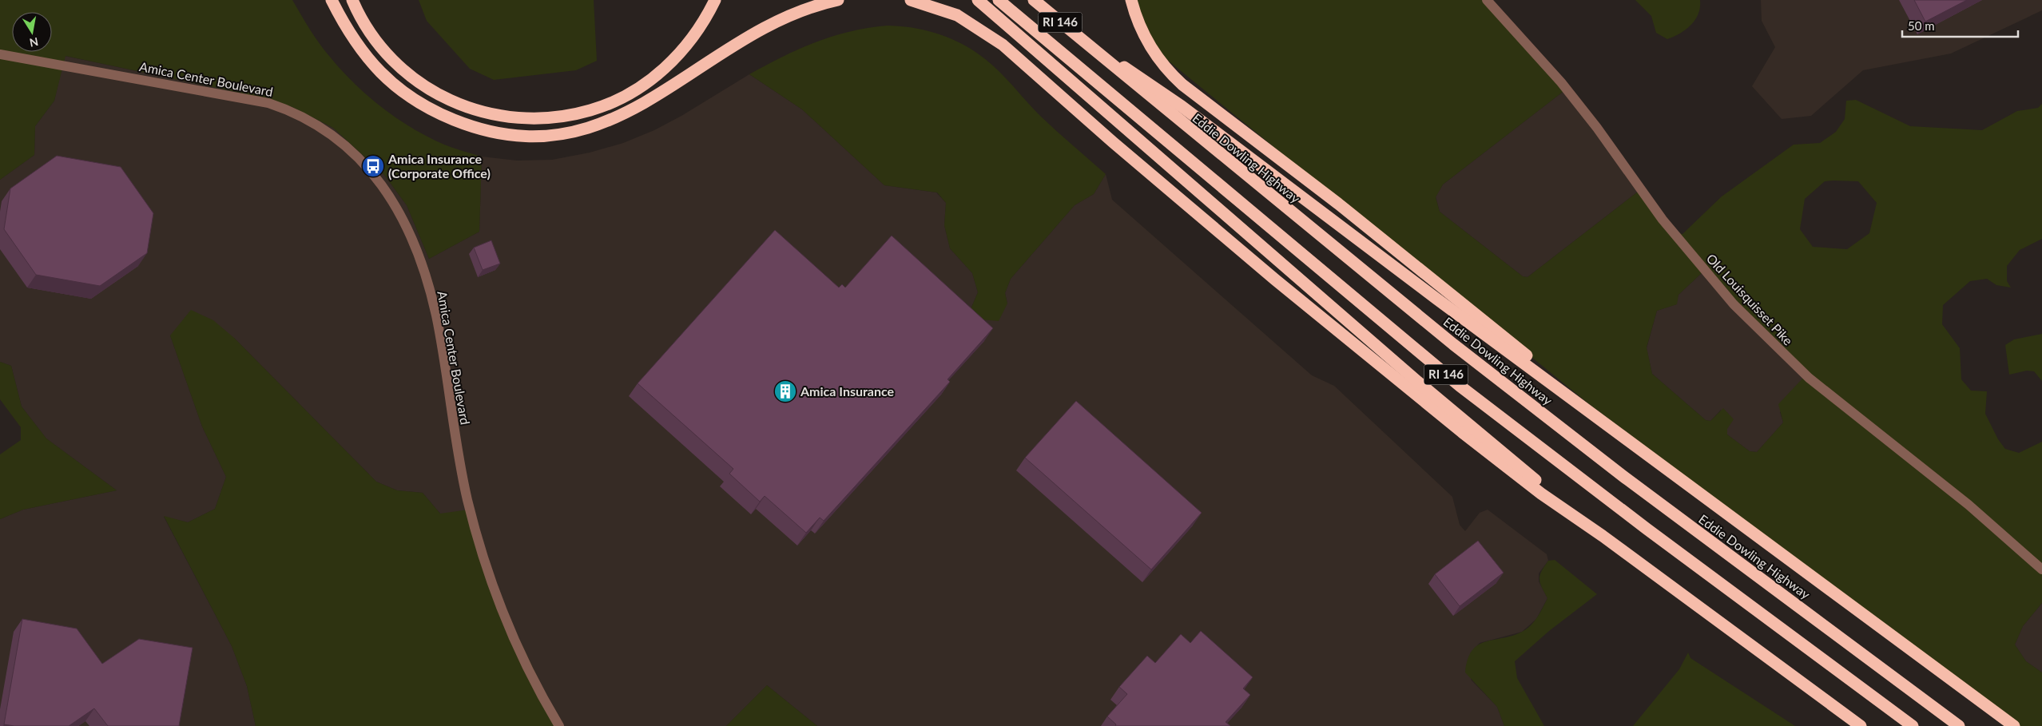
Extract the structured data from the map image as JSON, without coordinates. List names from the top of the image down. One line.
{"streets":{"highway":["RI 146","Eddie Dowling Highway"],"street":["Amica Center Boulevard","Old Louisquisset Pike"]},"places":{"bus stop":["Amica Insurance (Corporate Office)"],"building":["Amica Insurance"]},"scale_bar":"50 m","north":"bottom"}
